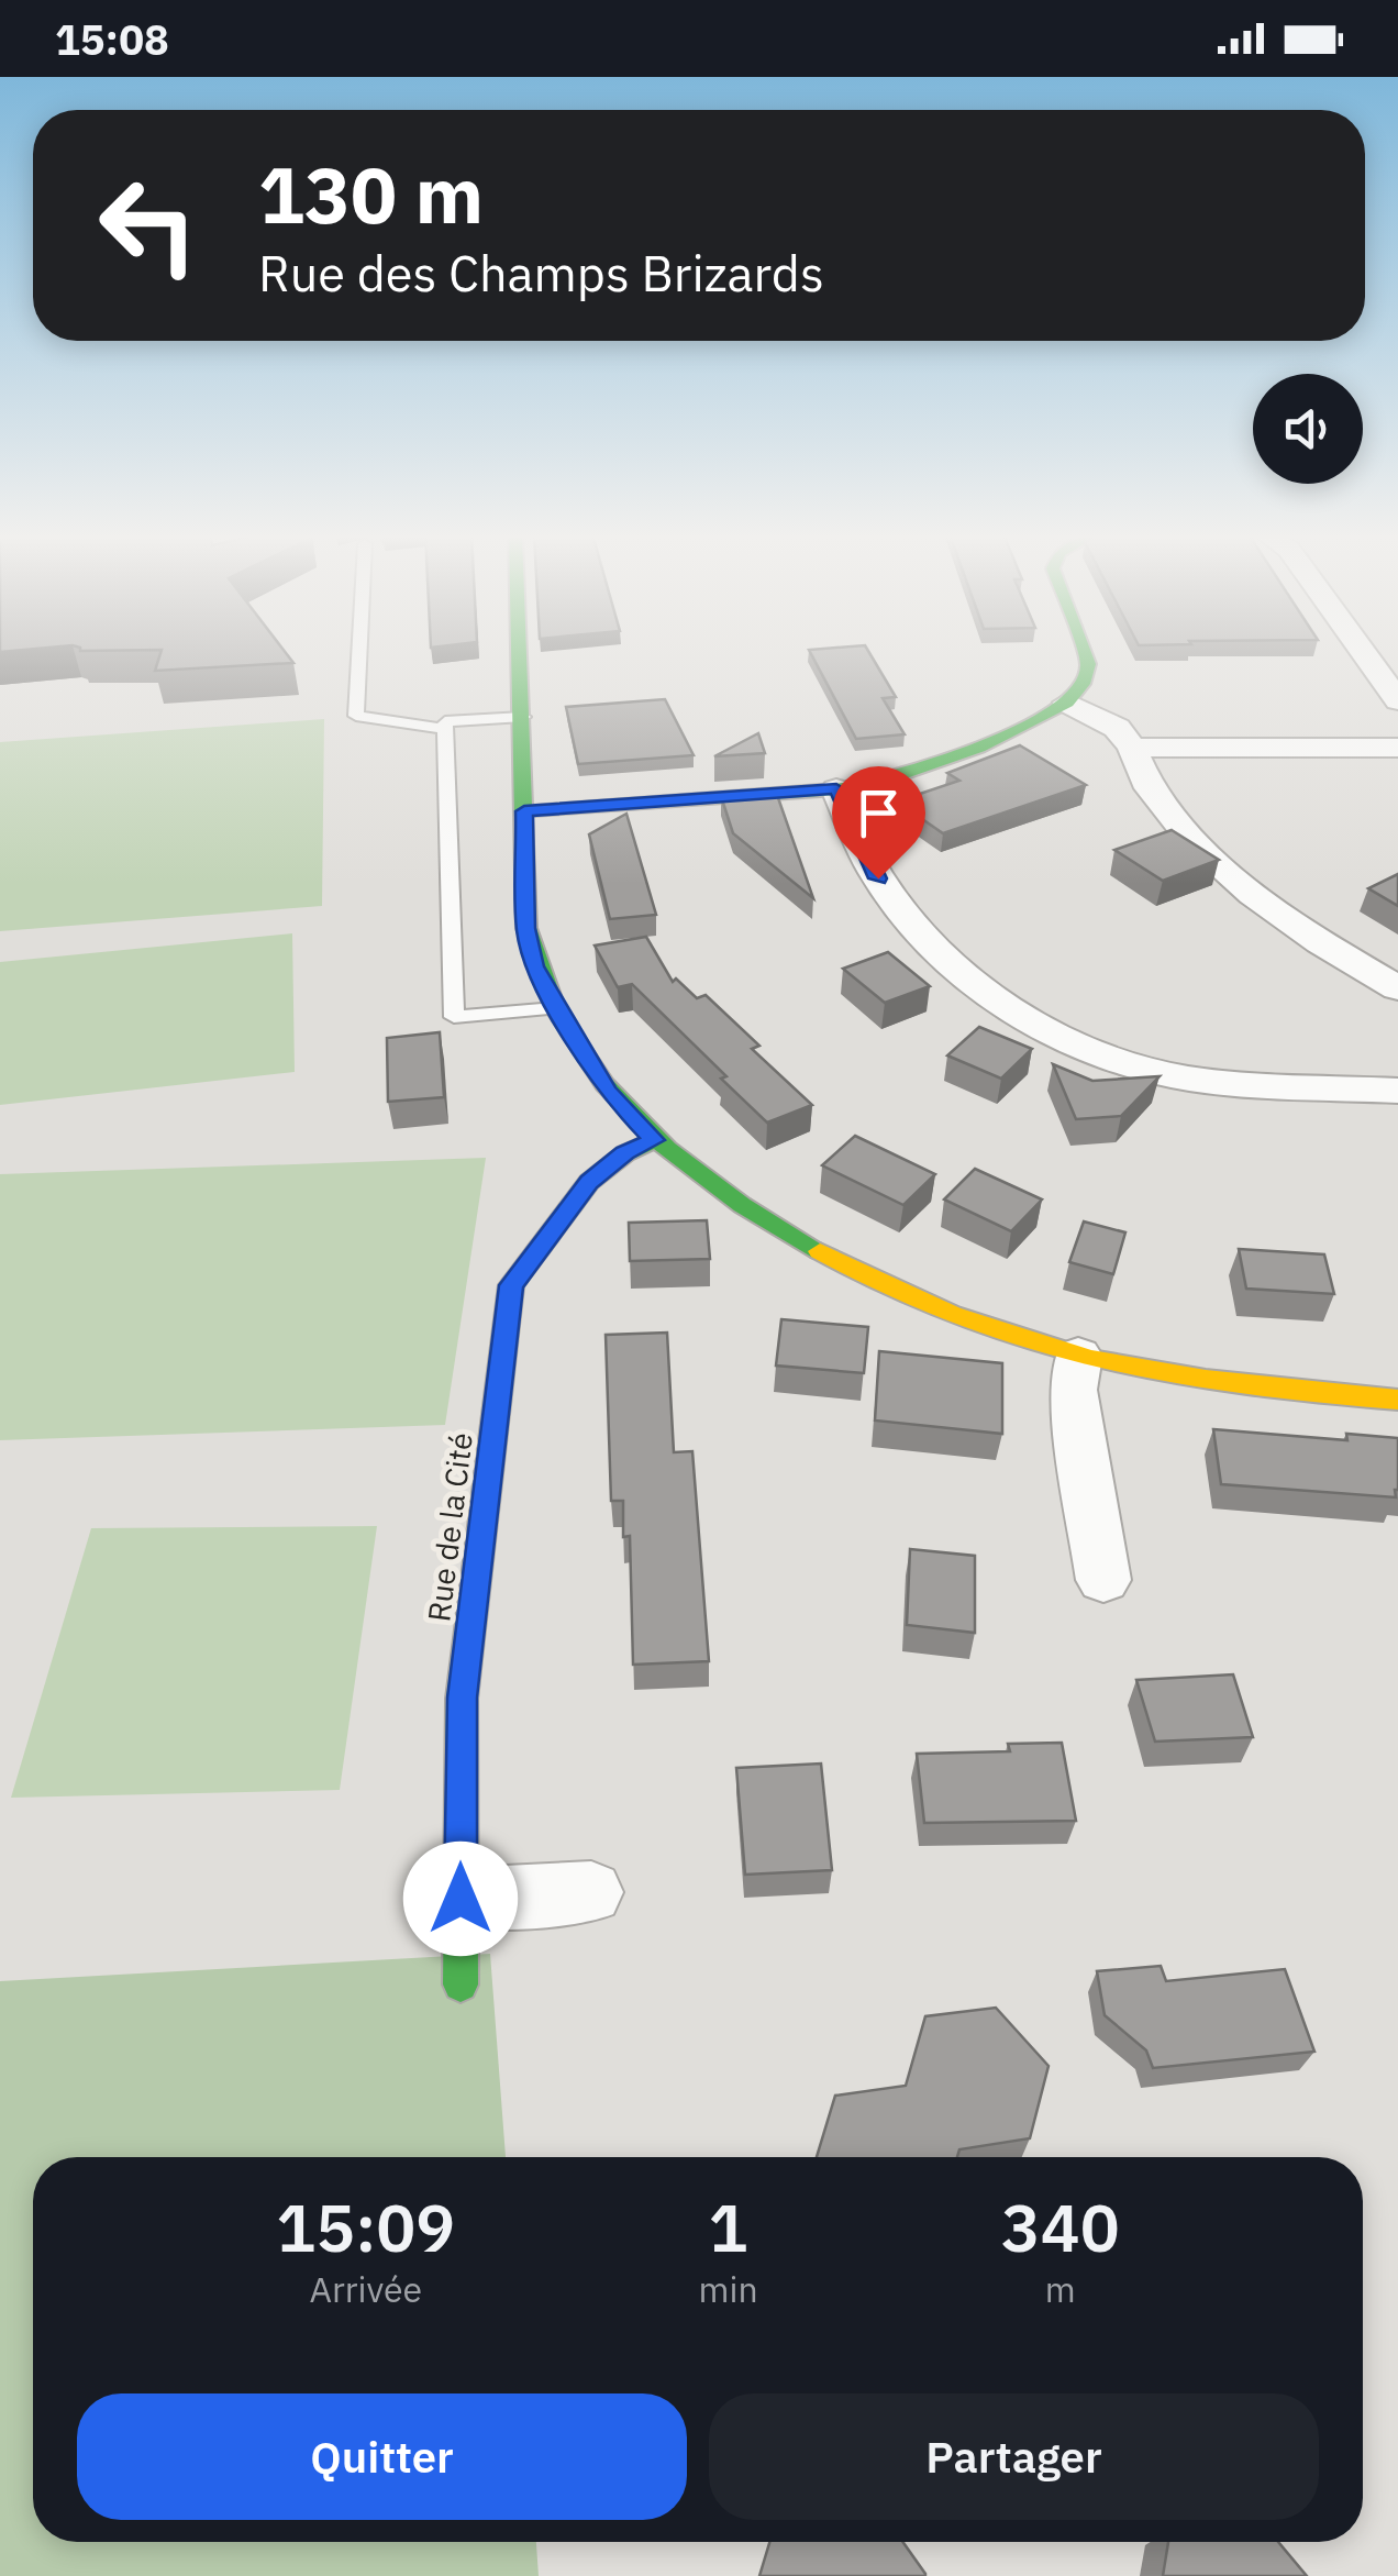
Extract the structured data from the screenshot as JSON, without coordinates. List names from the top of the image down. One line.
{"streets":{"street":["Rue de la Cité"]},"page":{"status":"15:08","turn":["130 m","Rue des Champs Brizards"],"eta":["15:09","Arrivée","1","min","340","m"],"buttons":["Quitter","Partager"]}}
